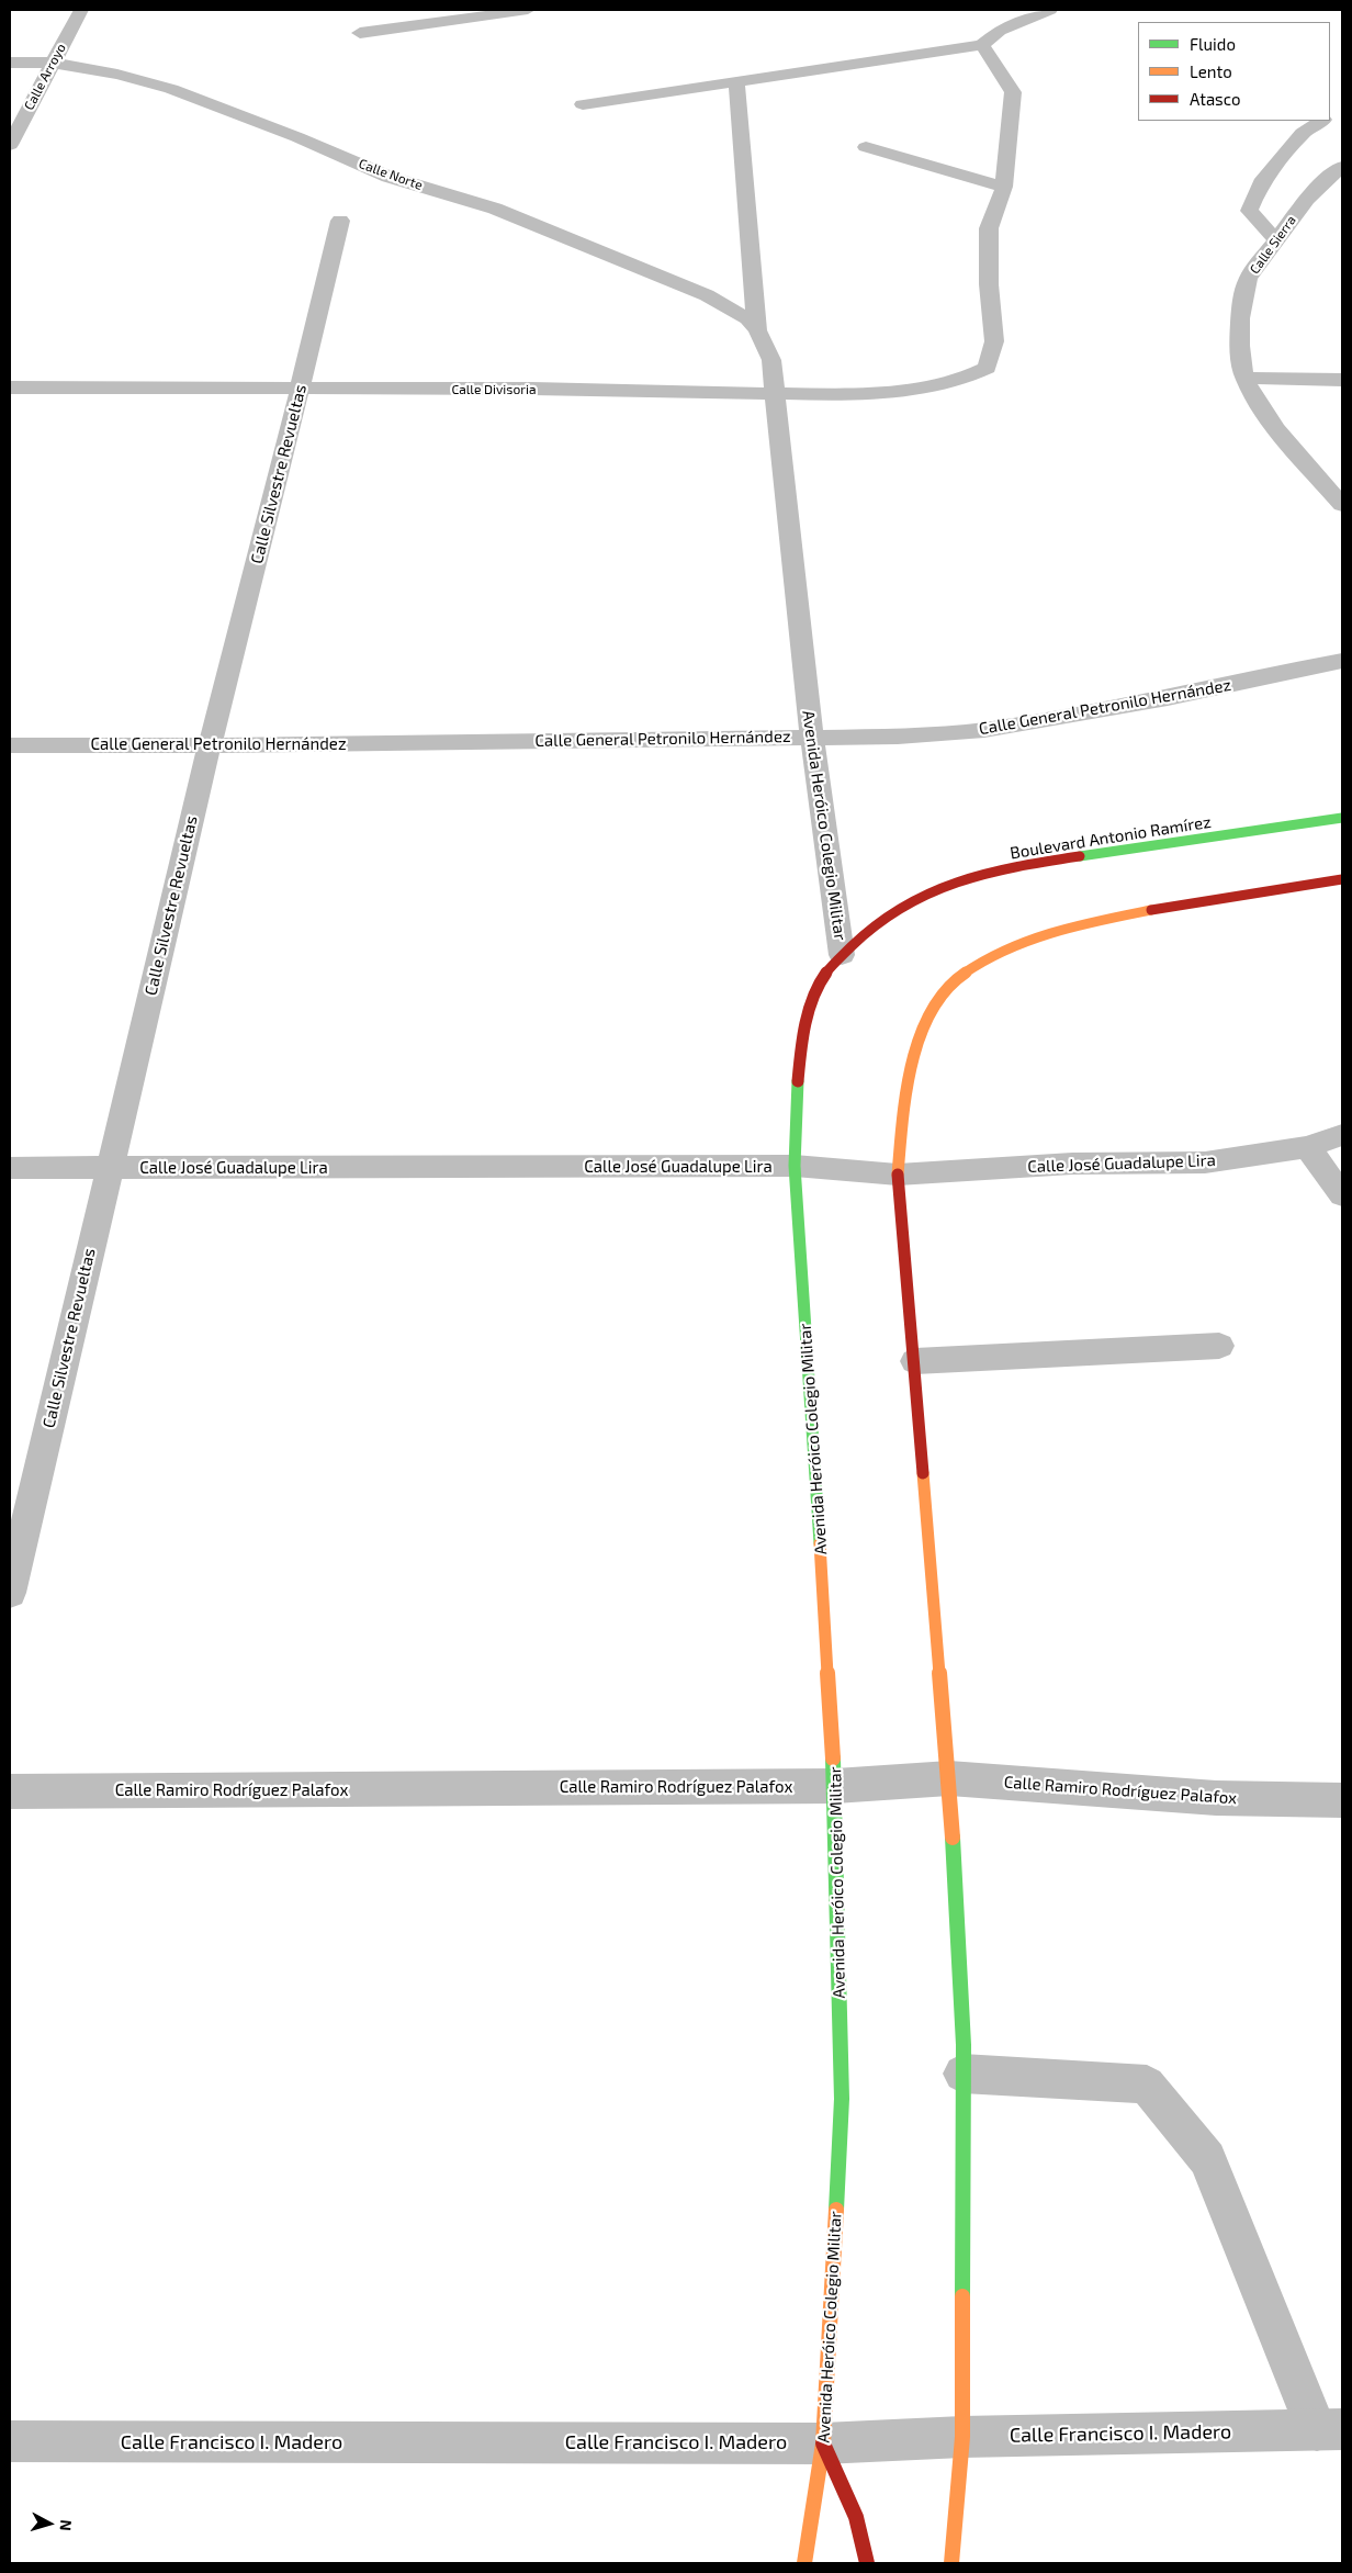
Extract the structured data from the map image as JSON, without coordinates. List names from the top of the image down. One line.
{"streets":{"main road":["Avenida Heróico Colegio Militar","Boulevard Antonio Ramírez"],"street":["Calle Arroyo","Calle Norte","Calle Sierra","Calle Divisoria","Calle Silvestre Revueltas","Calle General Petronilo Hernández","Calle José Guadalupe Lira","Calle Ramiro Rodríguez Palafox","Calle Francisco I. Madero"]},"crossings":[["Calle Arroyo","Calle Norte"],["Calle Norte","Avenida Heróico Colegio Militar"],["Calle Divisoria","Calle Silvestre Revueltas"],["Calle Divisoria","Avenida Heróico Colegio Militar"],["Calle Silvestre Revueltas","Calle General Petronilo Hernández"],["Calle Silvestre Revueltas","Calle José Guadalupe Lira"],["Calle General Petronilo Hernández","Avenida Heróico Colegio Militar"],["Avenida Heróico Colegio Militar","Boulevard Antonio Ramírez"],["Avenida Heróico Colegio Militar","Calle José Guadalupe Lira"],["Avenida Heróico Colegio Militar","Calle Ramiro Rodríguez Palafox"],["Avenida Heróico Colegio Militar","Calle Francisco I. Madero"]],"legend":["Fluido","Lento","Atasco"],"north":"right"}
